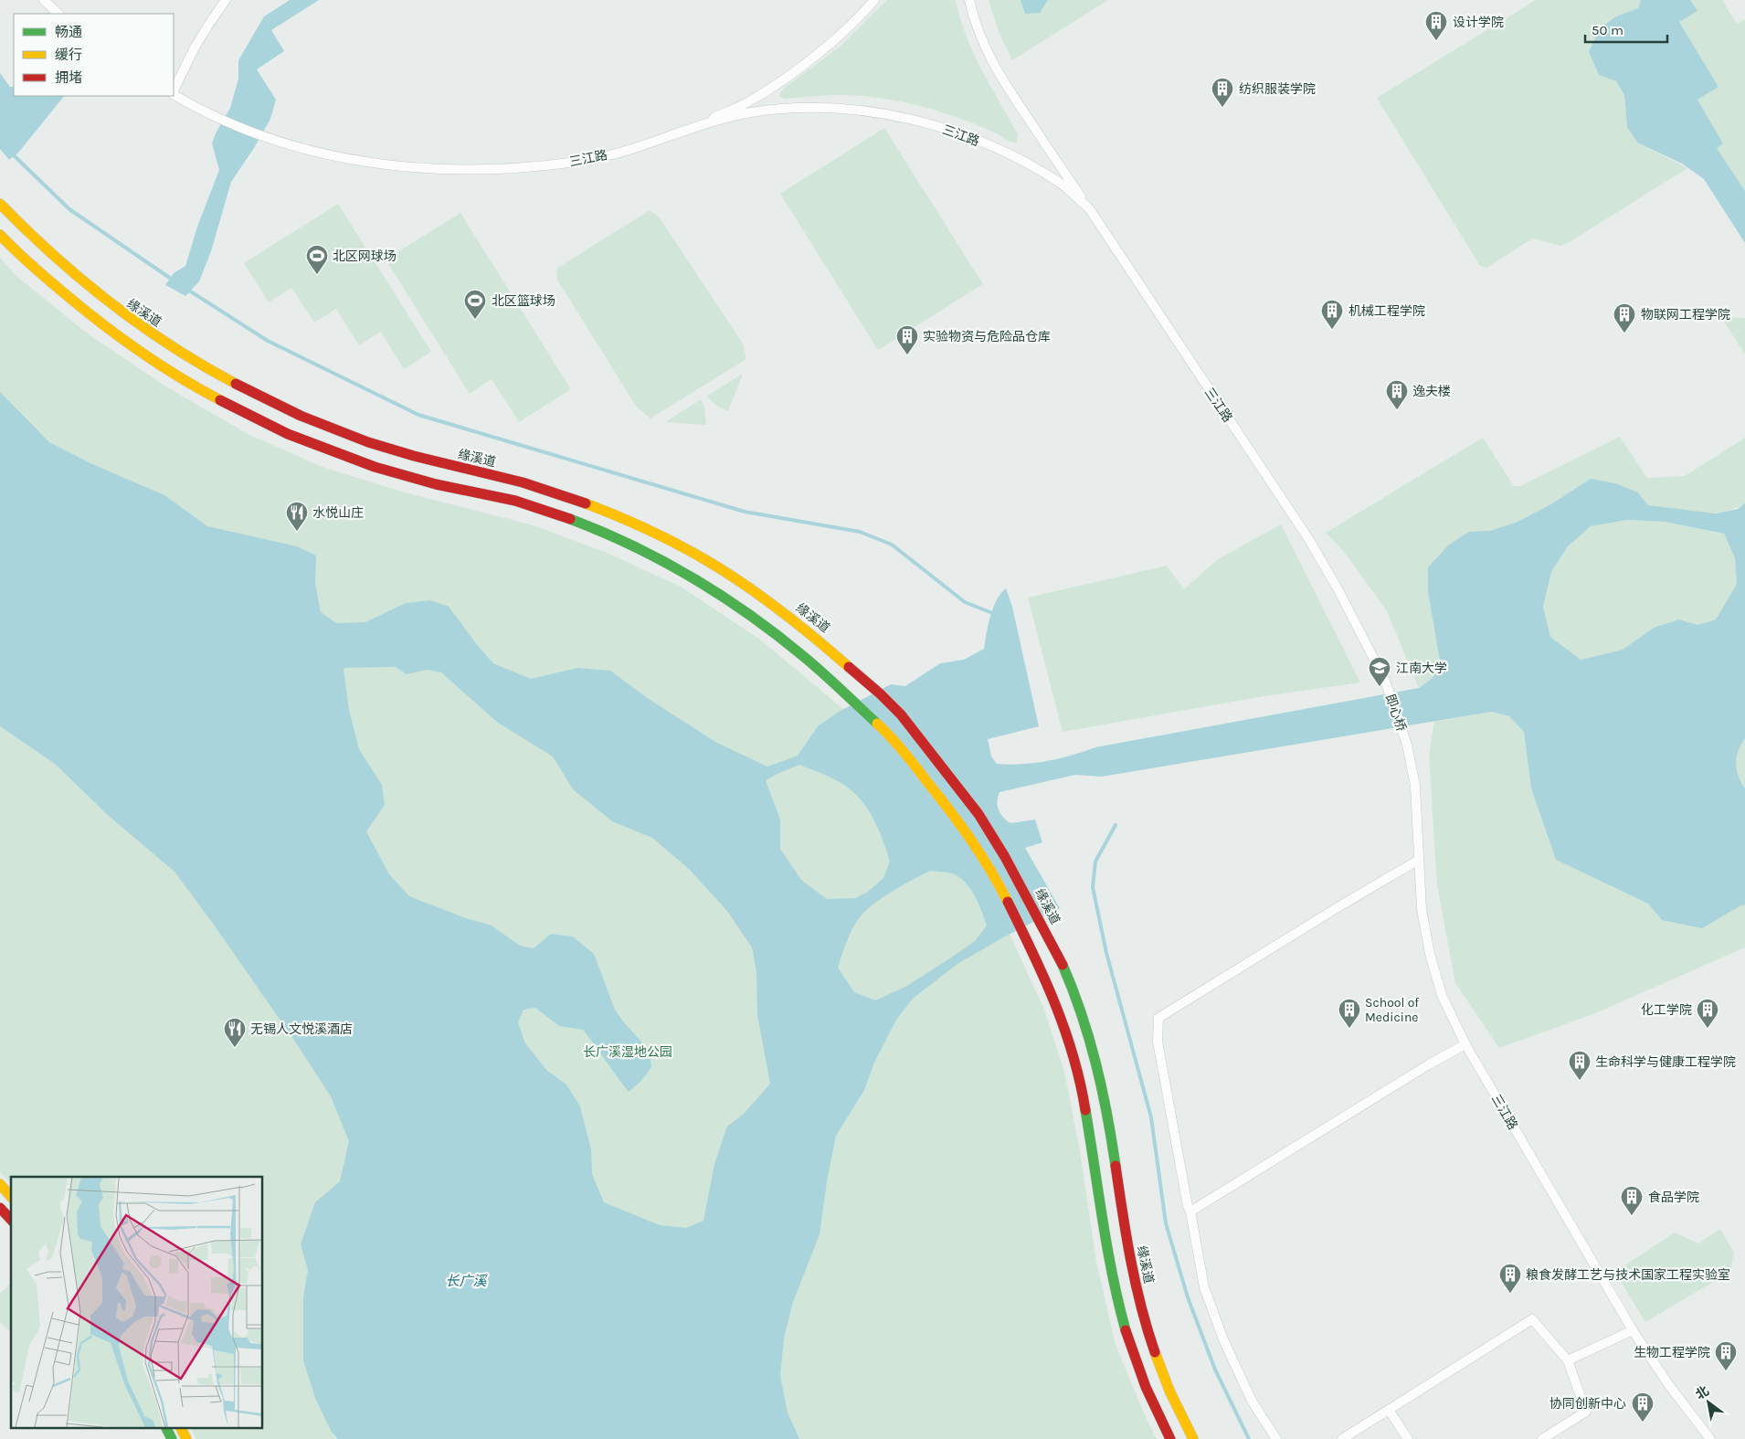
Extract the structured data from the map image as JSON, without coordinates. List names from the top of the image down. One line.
{"streets":{"main road":["缘溪道"],"street":["三江路","即心桥"]},"crossings":[["三江路","即心桥"]],"water":["长广溪"],"parks":["长广溪湿地公园"],"places":{"building":["设计学院","纺织服装学院","机械工程学院","物联网工程学院","实验物资与危险品仓库","逸夫楼","School of Medicine","化工学院","生命科学与健康工程学院","食品学院","粮食发酵工艺与技术国家工程实验室","生物工程学院","协同创新中心"],"sports":["北区网球场","北区篮球场"],"restaurant":["水悦山庄","无锡人文悦溪酒店"],"school or university":["江南大学"]},"legend":["畅通","缓行","拥堵"],"scale_bar":"50 m","north":"top left"}
